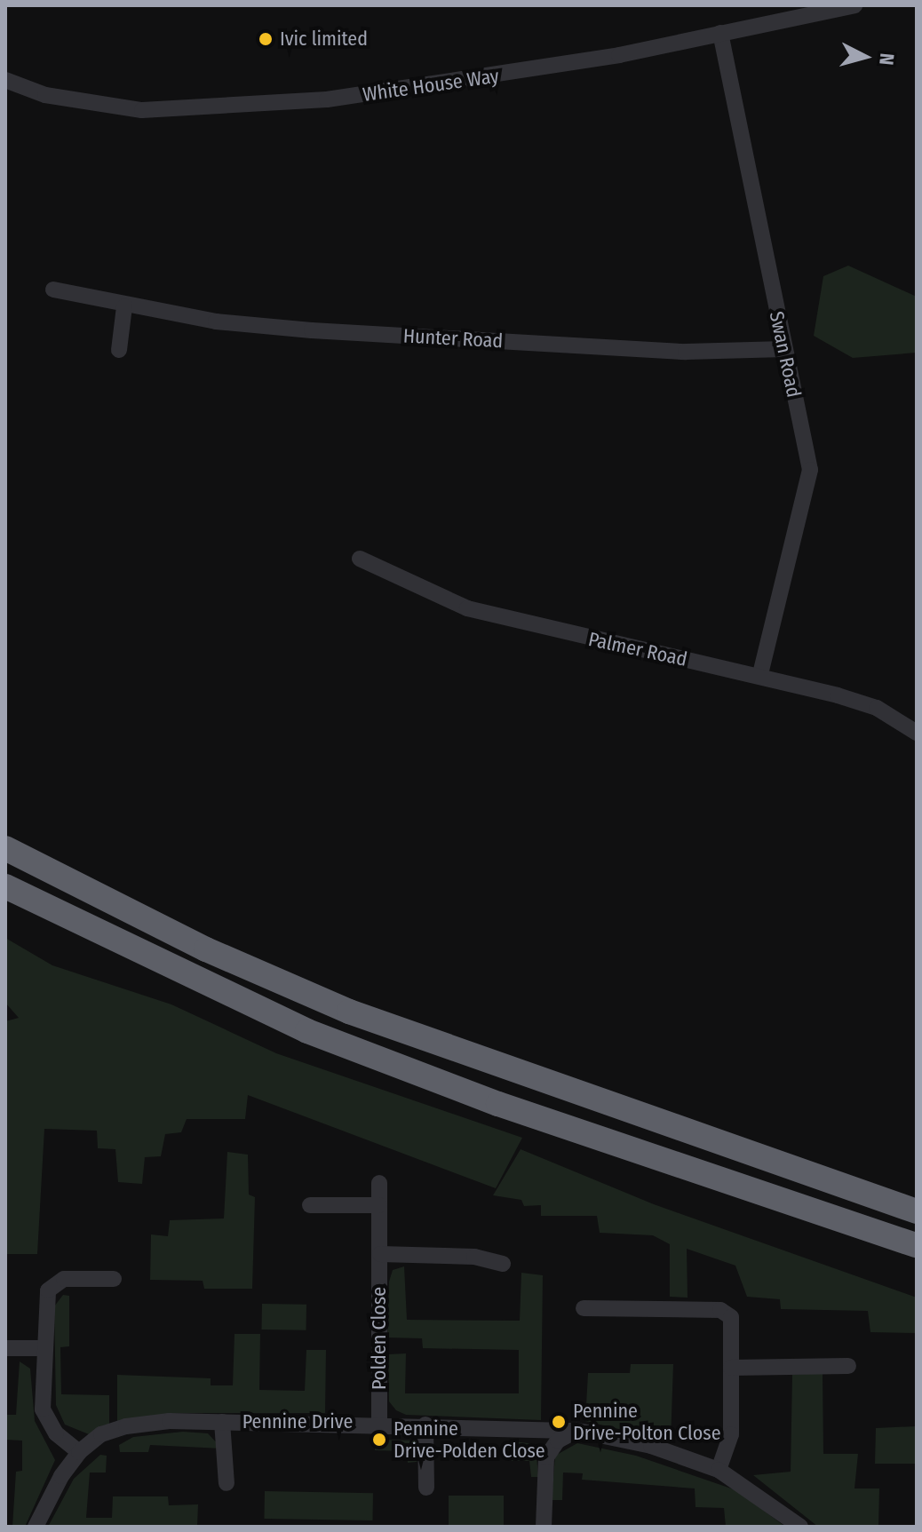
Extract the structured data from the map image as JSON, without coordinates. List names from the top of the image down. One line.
{"streets":{"street":["White House Way","Hunter Road","Swan Road","Palmer Road","Polden Close","Pennine Drive"]},"crossings":[["White House Way","Swan Road"],["Hunter Road","Swan Road"],["Swan Road","Palmer Road"],["Polden Close","Pennine Drive"]],"places":["Ivic limited","Pennine Drive-Polton Close","Pennine Drive-Polden Close"],"north":"right"}
